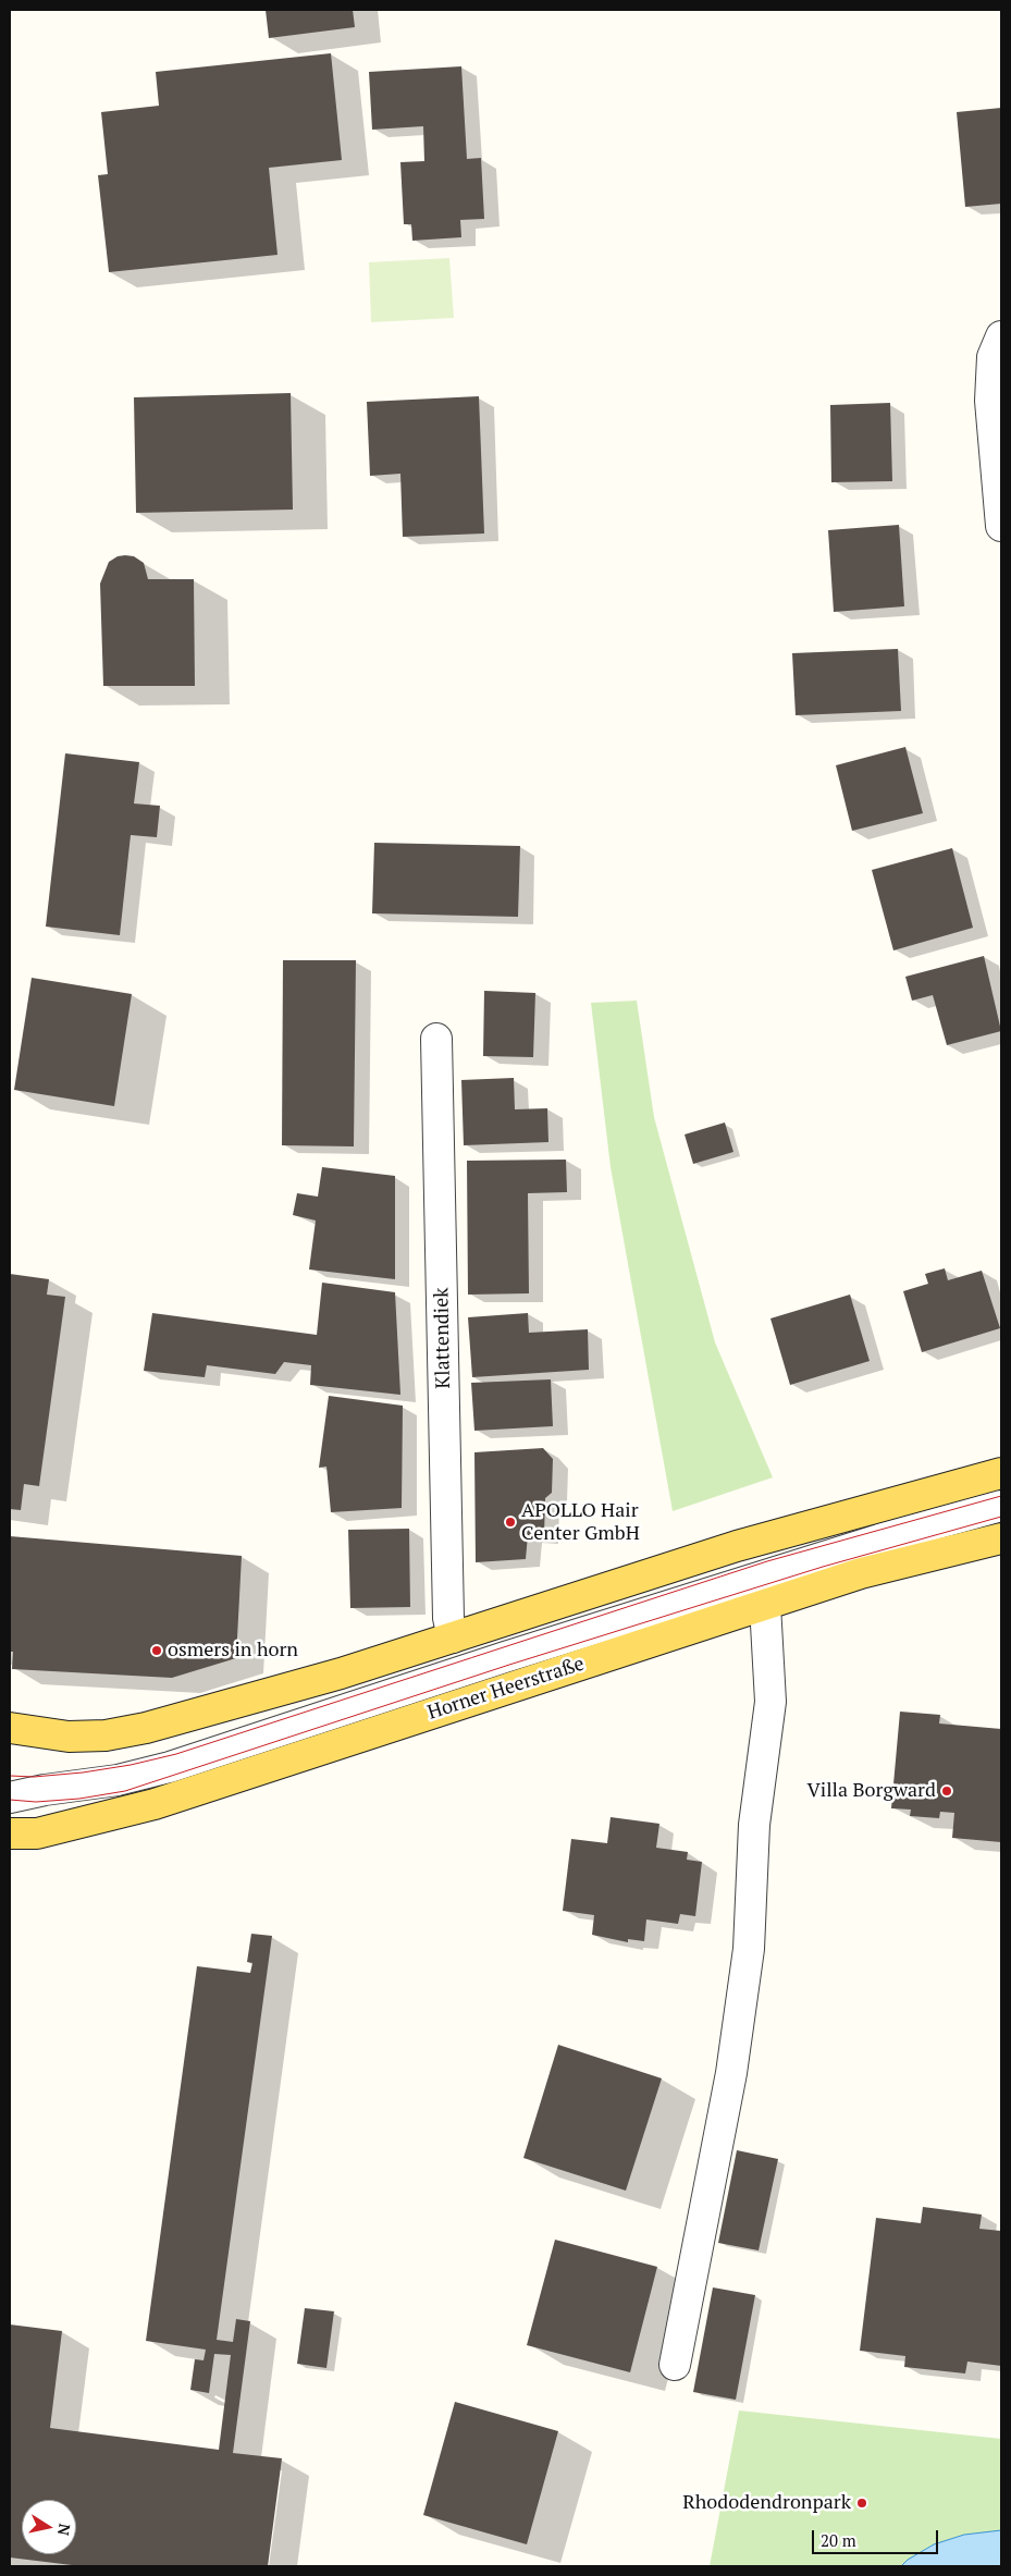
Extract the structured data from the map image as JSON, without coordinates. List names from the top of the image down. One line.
{"streets":{"main road":["Horner Heerstraße"],"street":["Klattendiek"]},"places":["APOLLO Hair Center GmbH","osmers in horn","Villa Borgward","Rhododendronpark"],"scale_bar":"20 m","north":"right"}
